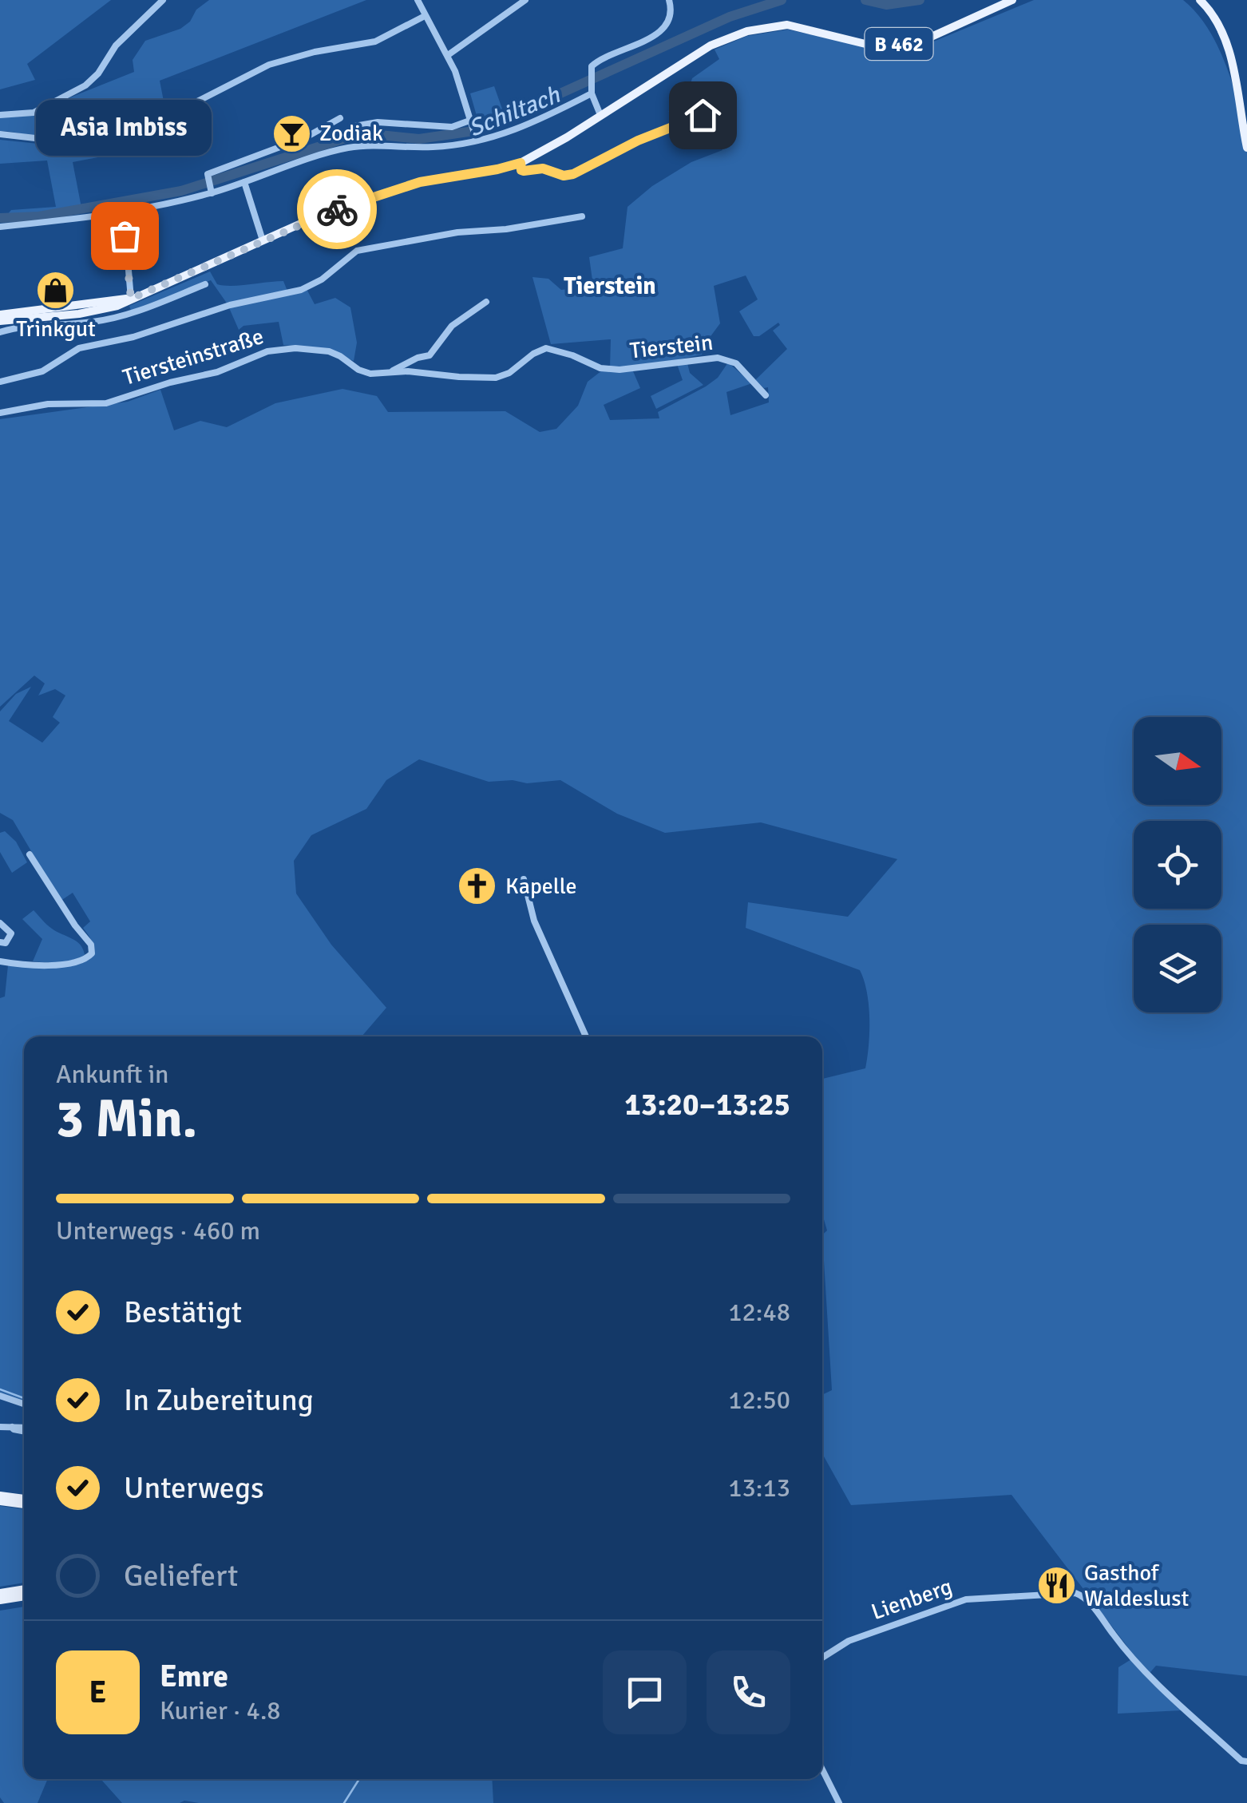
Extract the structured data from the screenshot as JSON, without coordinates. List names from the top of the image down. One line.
{"streets":{"main road":["B 462"],"street":["Tierstein","Tiersteinstraße","Lienberg"]},"crossings":[["Tierstein","Tiersteinstraße"]],"districts":["Tierstein"],"water":["Schiltach"],"places":{"bar":["Zodiak"],"other":["Asia Imbiss"],"shop":["Trinkgut"],"church":["Kapelle"],"restaurant":["Gasthof Waldeslust"]},"north":"right","page":{"bubble":"Asia Imbiss","heading":["3 Min.","Ankunft in","13:20–13:25"],"panel":["Emre","Kurier · 4.8"],"bar":"Unterwegs · 460 m","list":[["Bestätigt","12:48"],["In Zubereitung","12:50"],["Unterwegs","13:13"],"Geliefert"],"round":"E"}}
